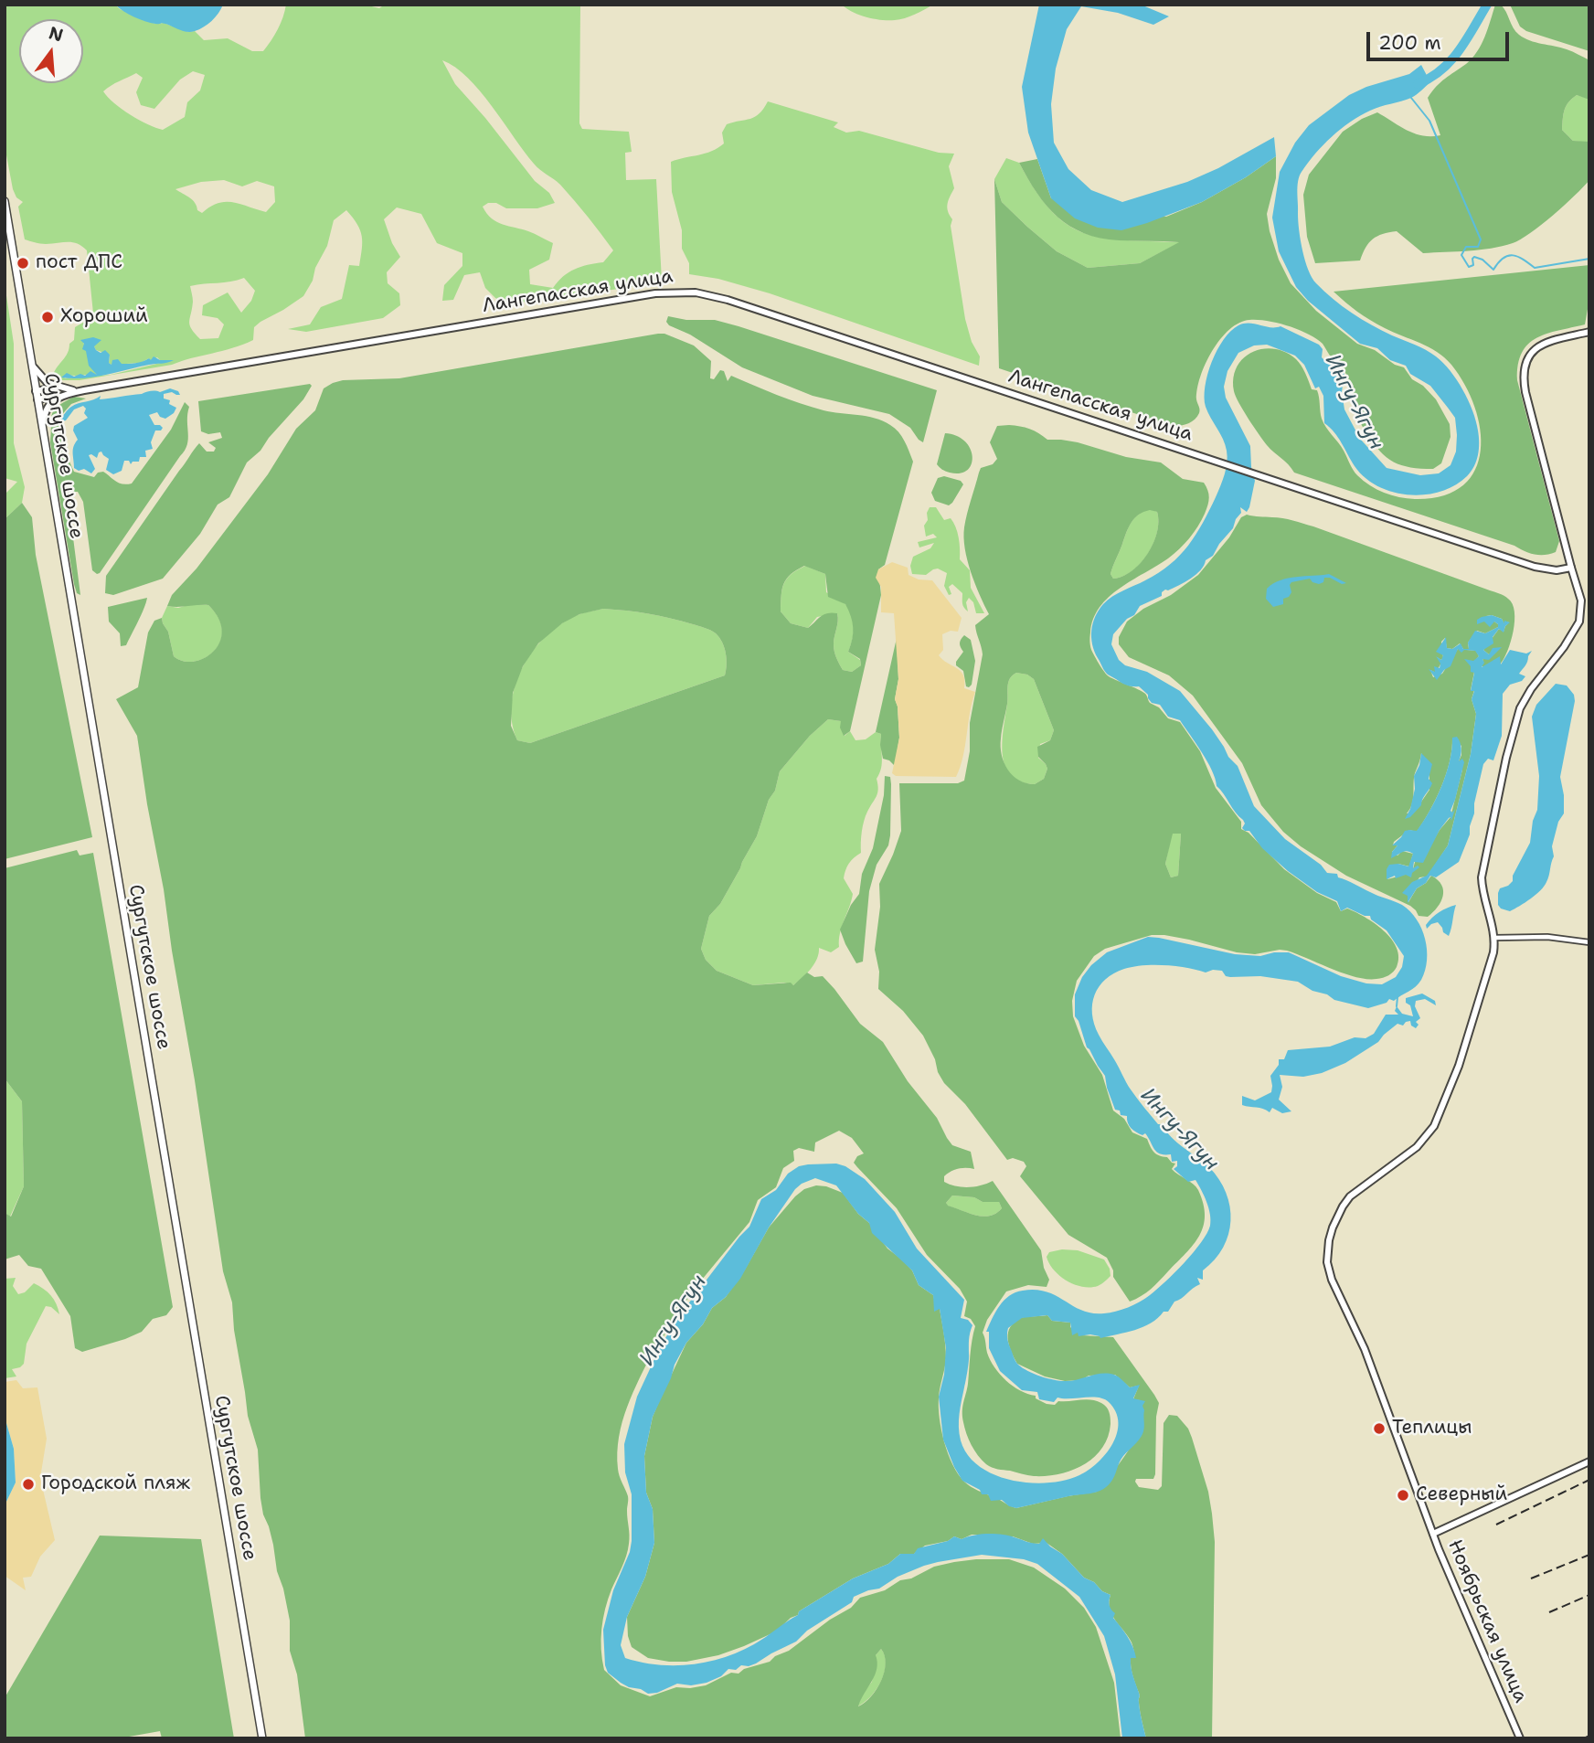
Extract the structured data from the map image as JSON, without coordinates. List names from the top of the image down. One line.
{"streets":{"main road":["Лангепасская улица","Сургутское шоссе","Ноябрьская улица"]},"water":["Ингу-Ягун"],"places":["пост ДПС","Хороший","Теплицы","Городской пляж","Северный"],"scale_bar":"200 m","north":"top"}
